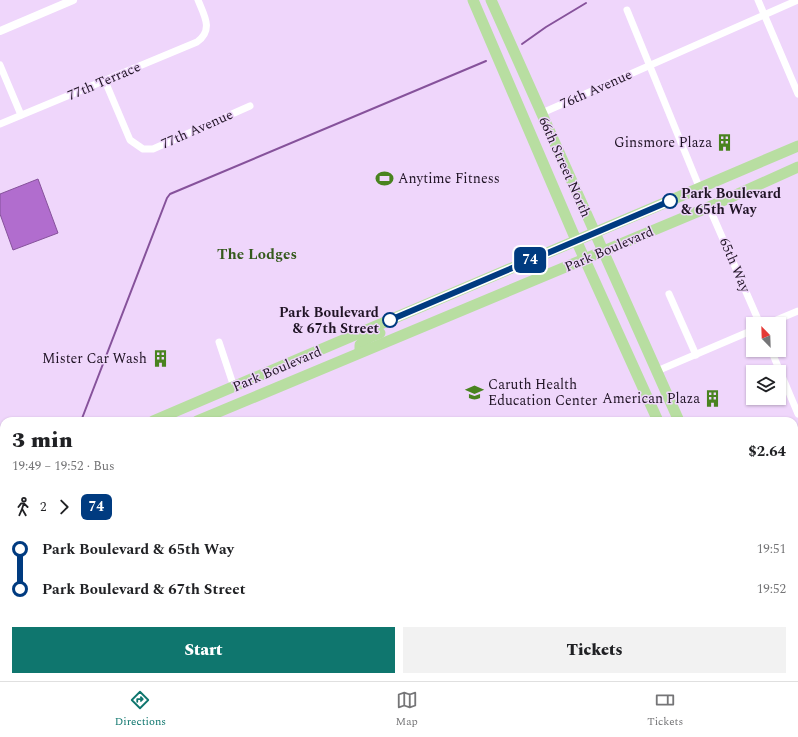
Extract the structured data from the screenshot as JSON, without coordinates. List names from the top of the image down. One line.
{"streets":{"main road":["66th Street North","Park Boulevard"],"street":["77th Terrace","76th Avenue","77th Avenue","65th Way"]},"crossings":[["77th Terrace","77th Avenue"],["76th Avenue","66th Street North"],["66th Street North","Park Boulevard"],["Park Boulevard","65th Way"]],"districts":["The Lodges"],"places":{"building":["Ginsmore Plaza","Mister Car Wash","American Plaza"],"sports":["Anytime Fitness"],"other":["Park Boulevard & 65th Way","Park Boulevard & 67th Street"],"school or university":["Caruth Health Education Center"]},"lines":["bus line 74"],"north":"top left","page":{"on_map":"74","heading":["3 min","19:49 – 19:52 · Bus","$2.64"],"legs":["2","74"],"list":[{"name":"Park Boulevard & 65th Way","value":"19:51"},{"name":"Park Boulevard & 67th Street","value":"19:52"}],"buttons":["Start","Tickets"],"tabs":["Directions","Map","Tickets"]}}
